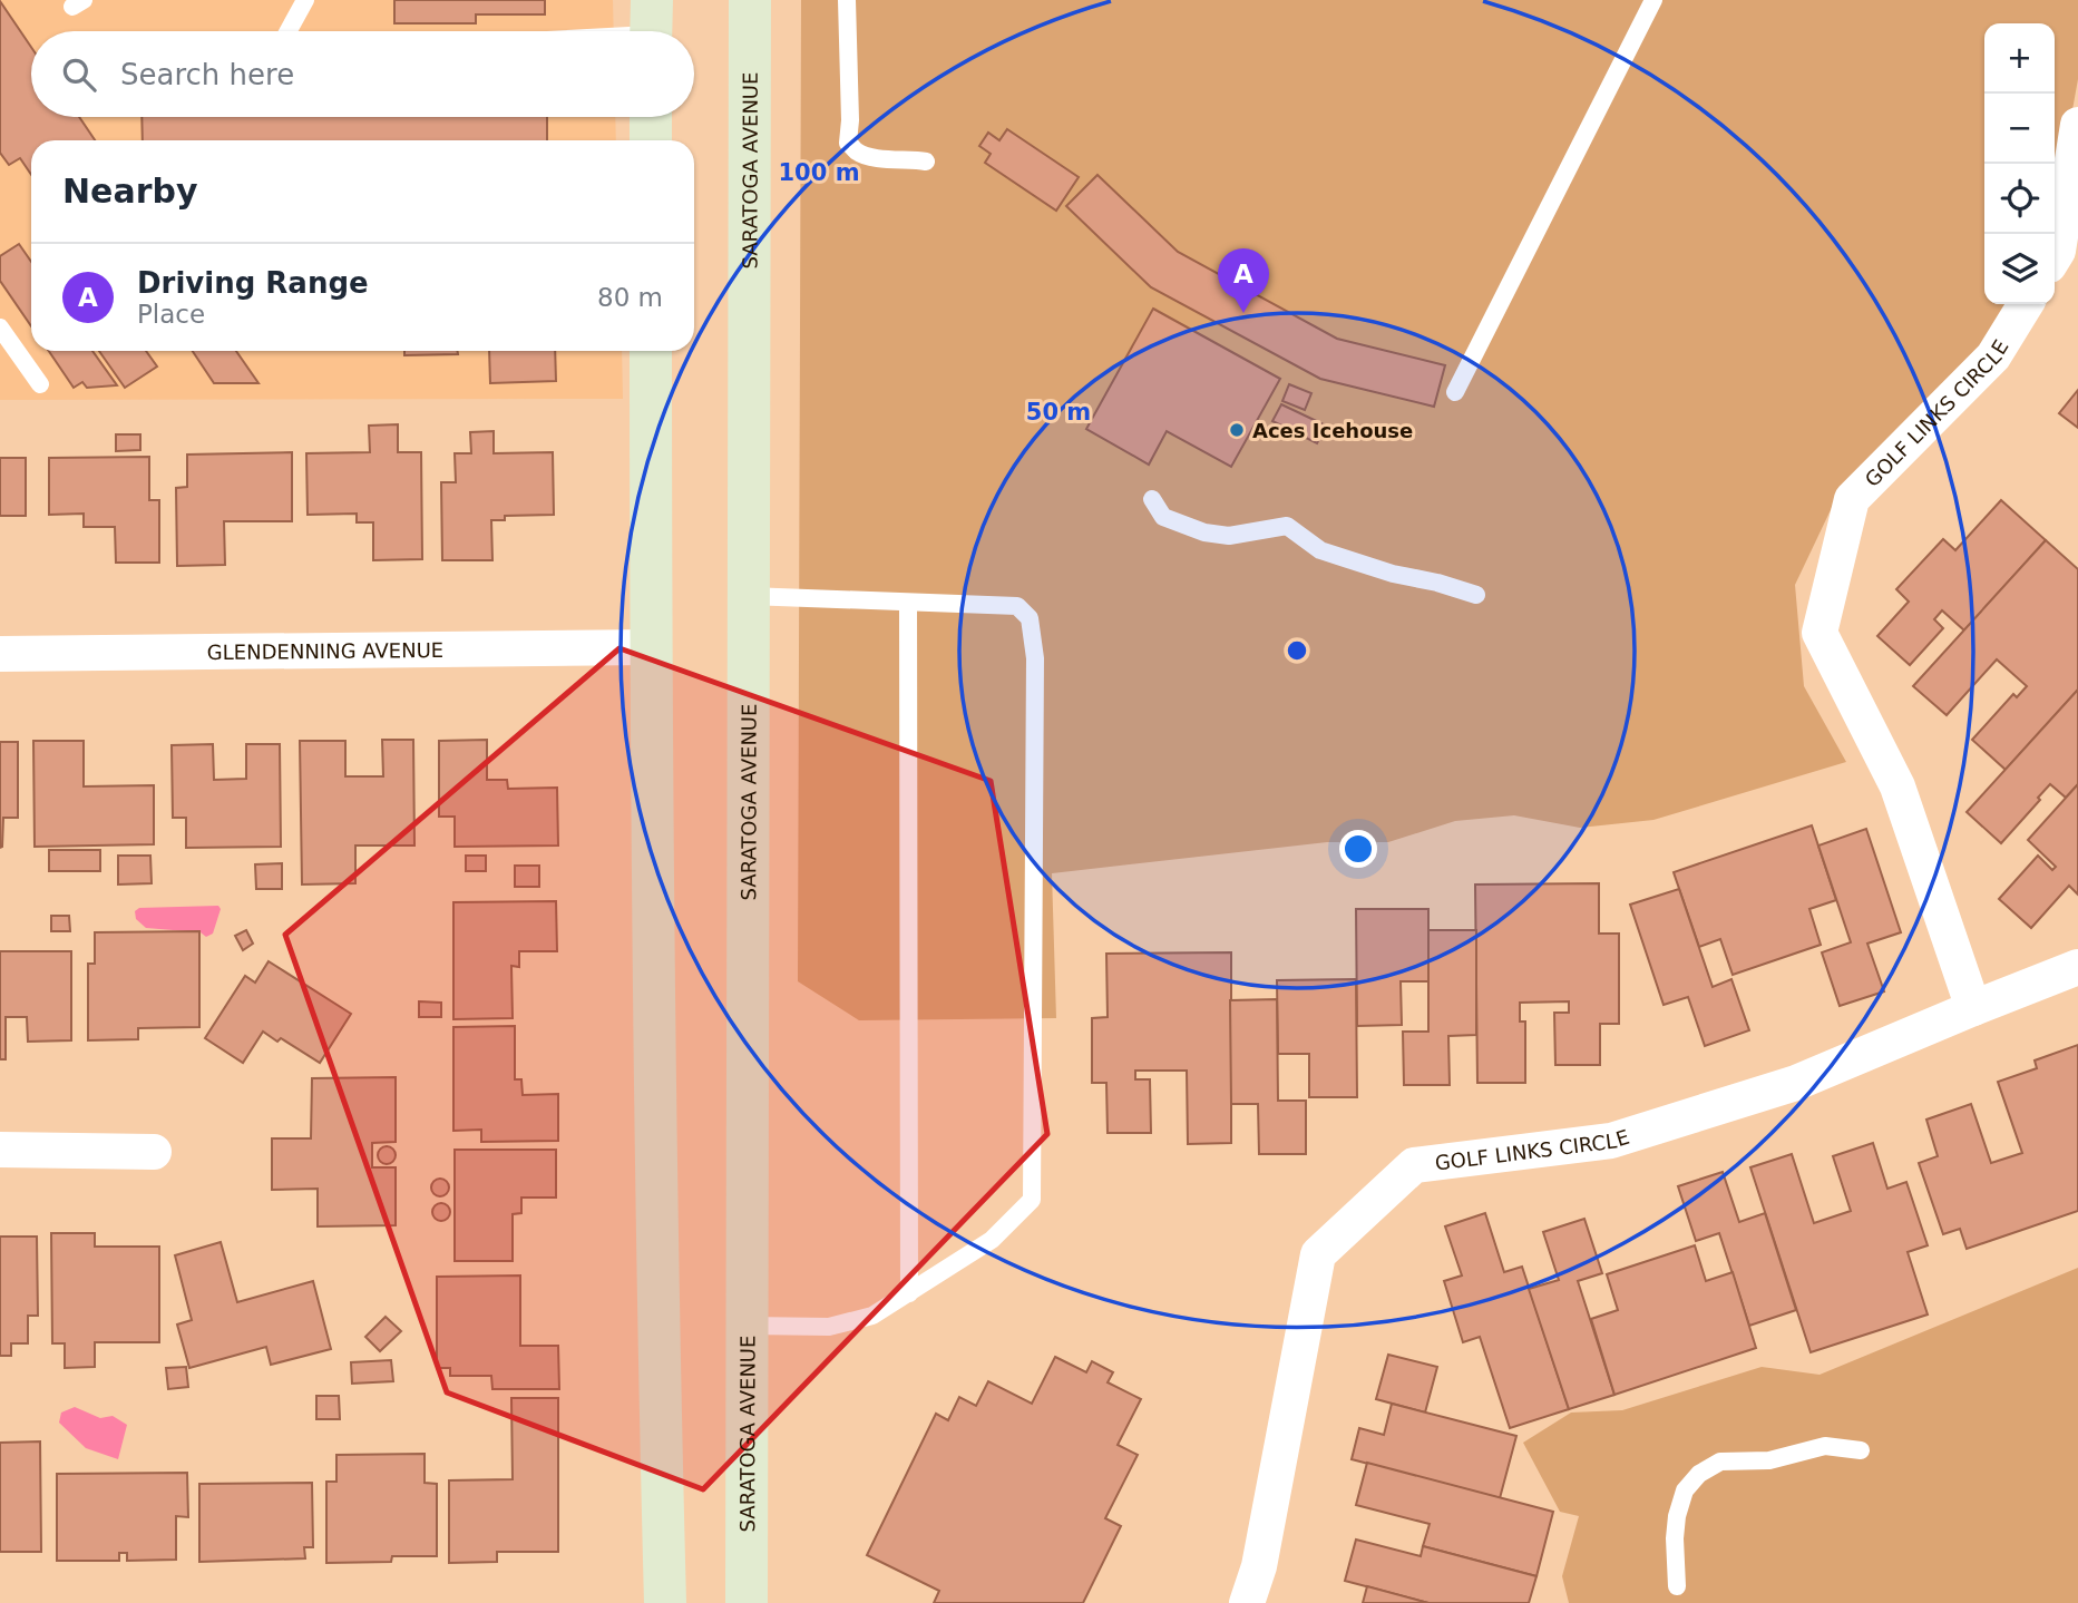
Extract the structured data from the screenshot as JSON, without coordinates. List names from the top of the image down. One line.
{"streets":{"main road":["SARATOGA AVENUE"],"street":["GOLF LINKS CIRCLE","GLENDENNING AVENUE"]},"places":["Aces Icehouse"],"page":{"map_buttons":["+","−"],"search":"Search here","heading":"Nearby","list":[{"mark":"A","name":"Driving Range","note":"Place","value":"80 m"}],"pins":"A"},"rings":["100 m","50 m"]}
